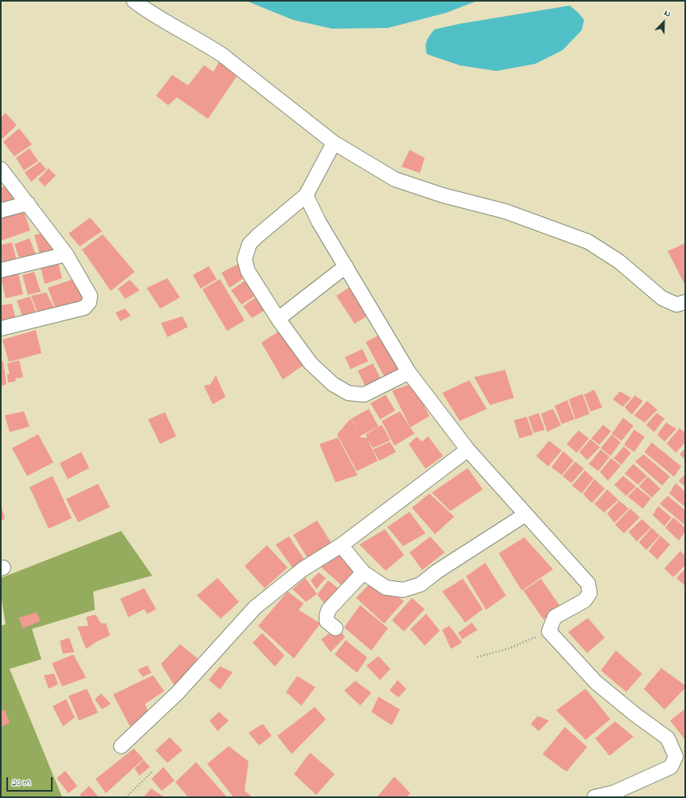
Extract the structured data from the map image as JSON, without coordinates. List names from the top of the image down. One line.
{"scale_bar":"20 m","north":"top right"}
